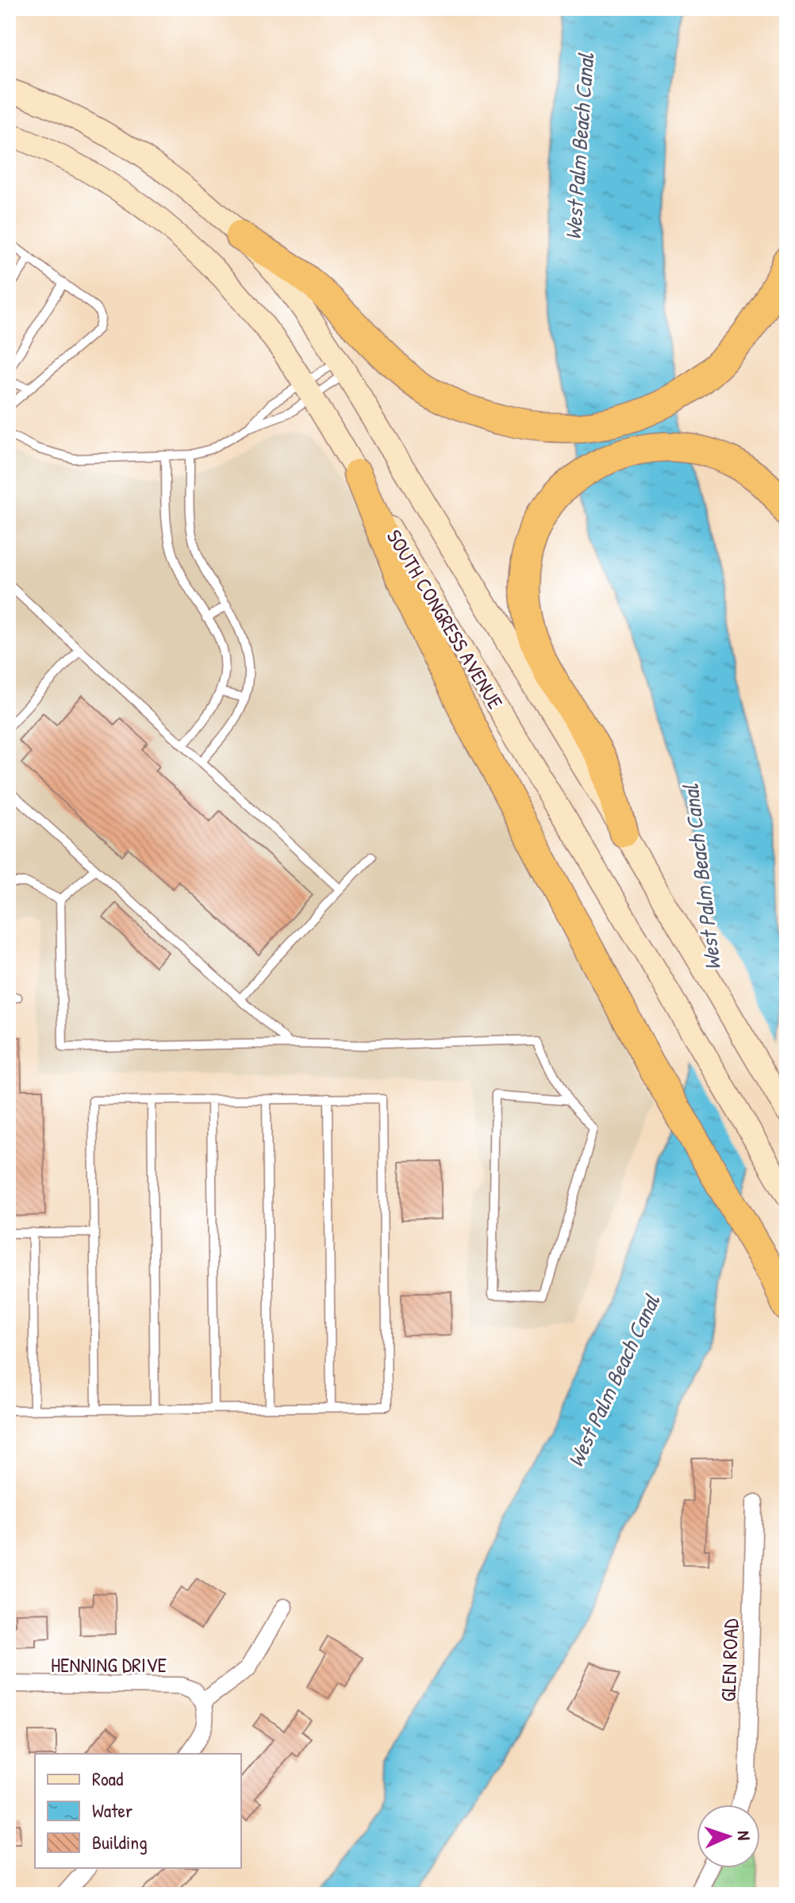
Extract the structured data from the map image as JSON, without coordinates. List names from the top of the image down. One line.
{"streets":{"main road":["SOUTH CONGRESS AVENUE"],"street":["GLEN ROAD","HENNING DRIVE"]},"water":["West Palm Beach Canal"],"legend":["Road","Water","Building"],"north":"right"}
